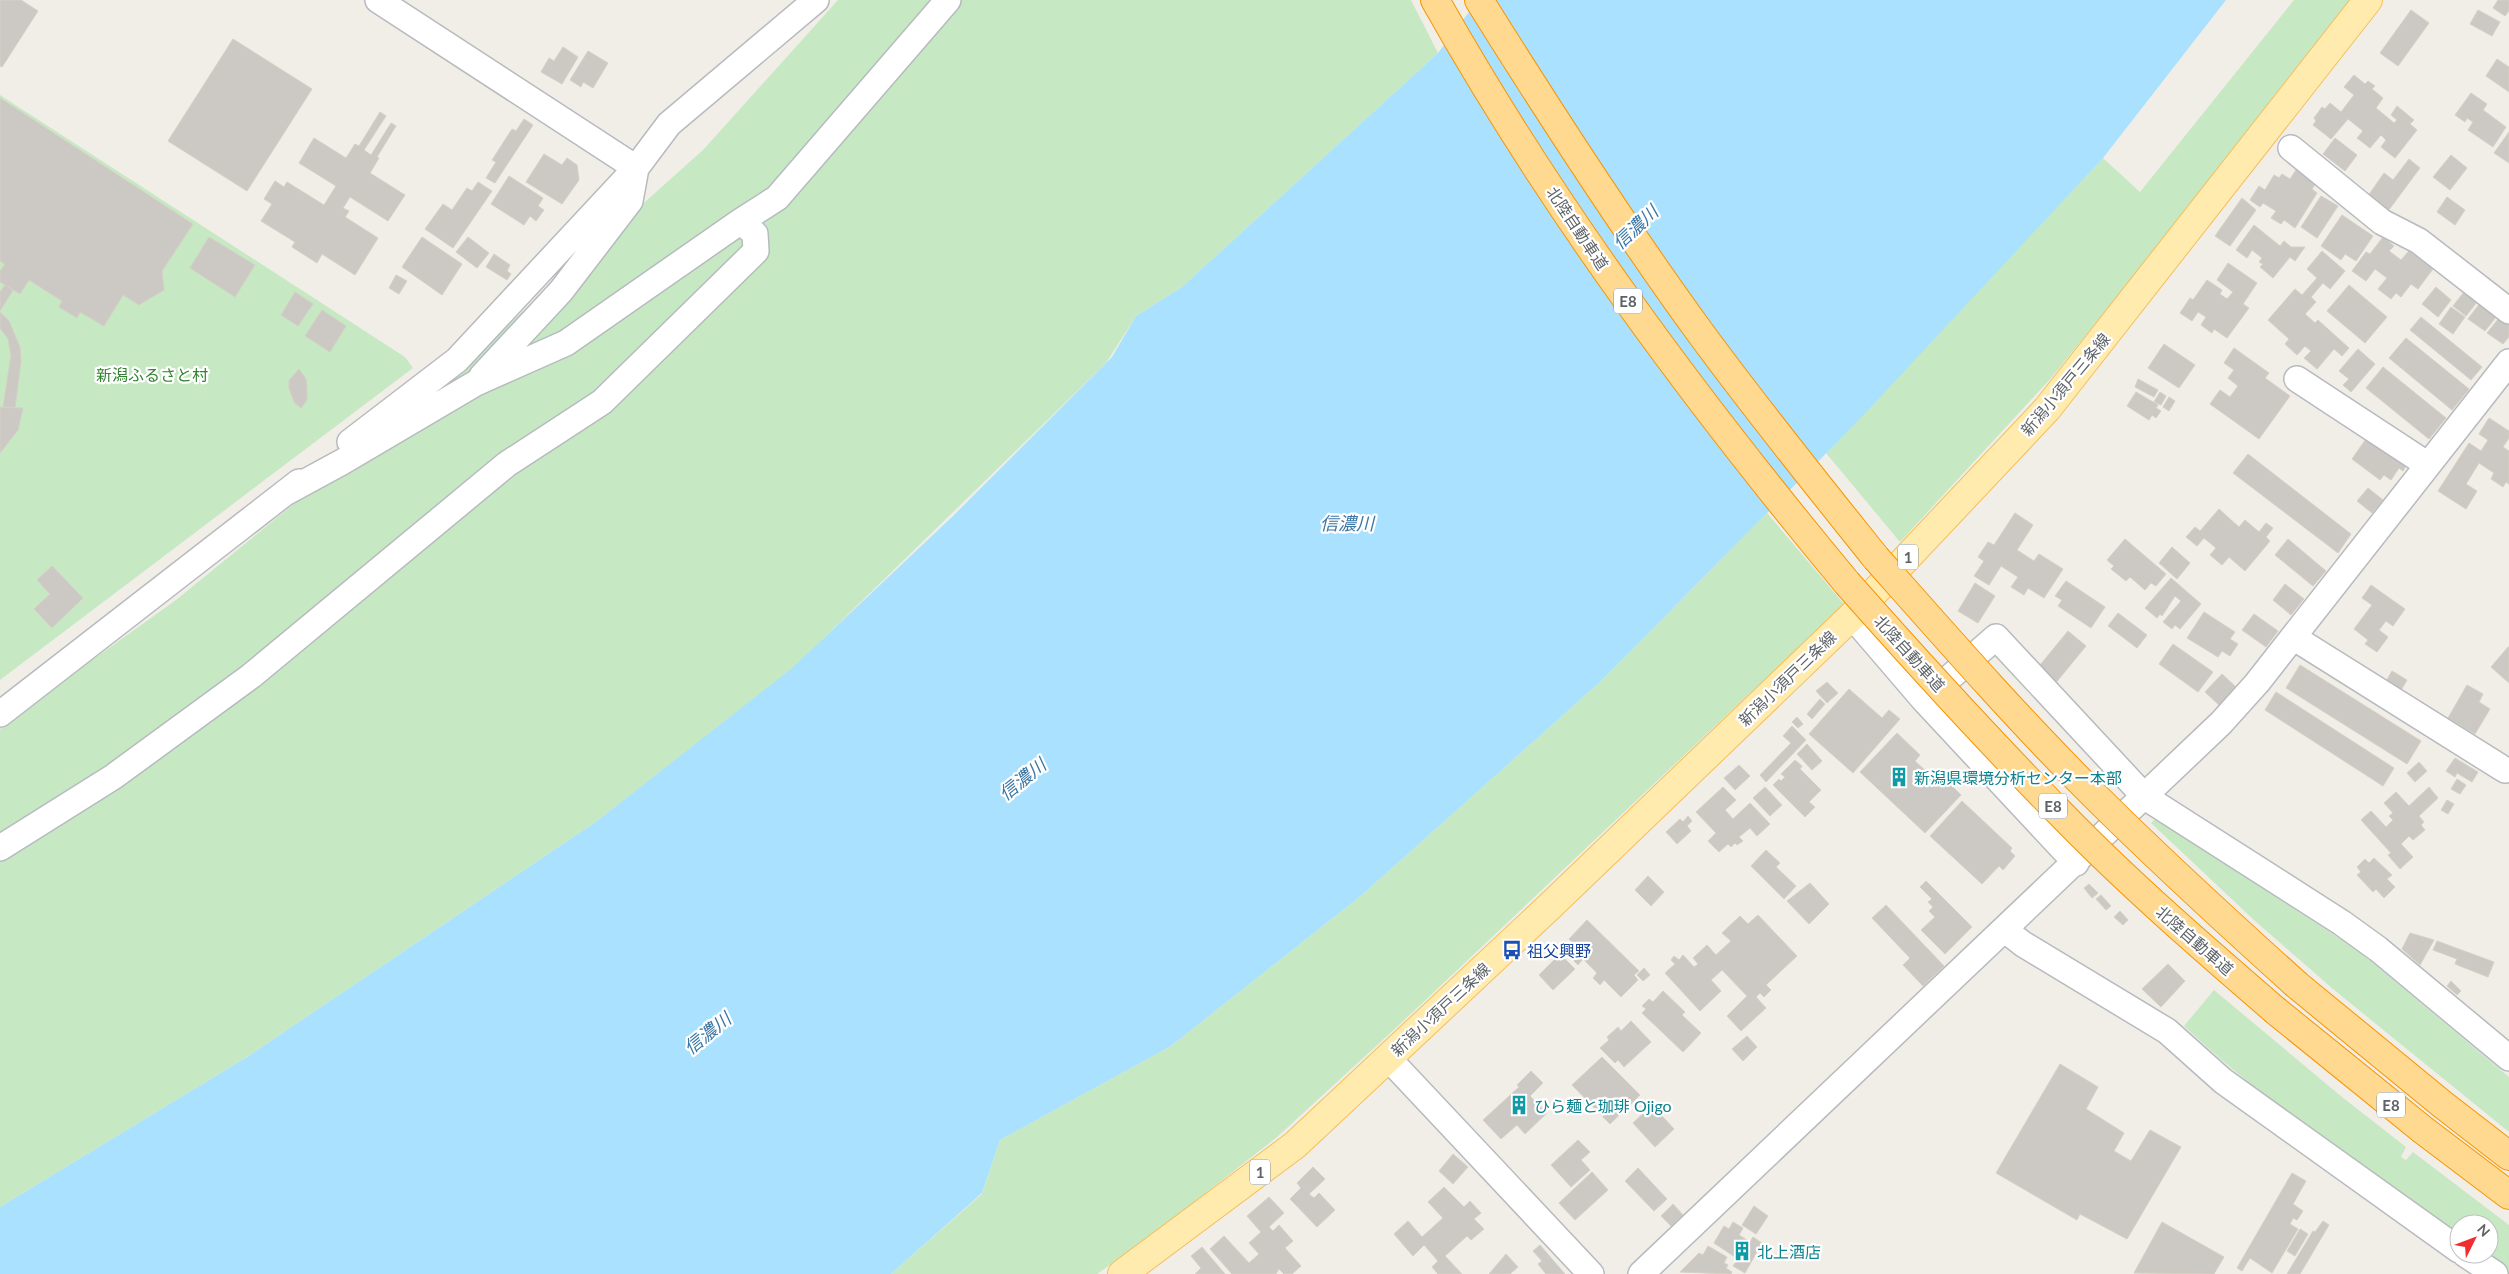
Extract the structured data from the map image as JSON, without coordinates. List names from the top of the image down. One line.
{"streets":{"highway":["北陸自動車道","E8"],"main road":["新潟小須戸三条線","1"]},"water":["信濃川"],"parks":["新潟ふるさと村"],"places":{"building":["新潟県環境分析センター本部","ひら麺と珈琲 Ojigo","北上酒店"],"bus stop":["祖父興野"]},"north":"top right"}
